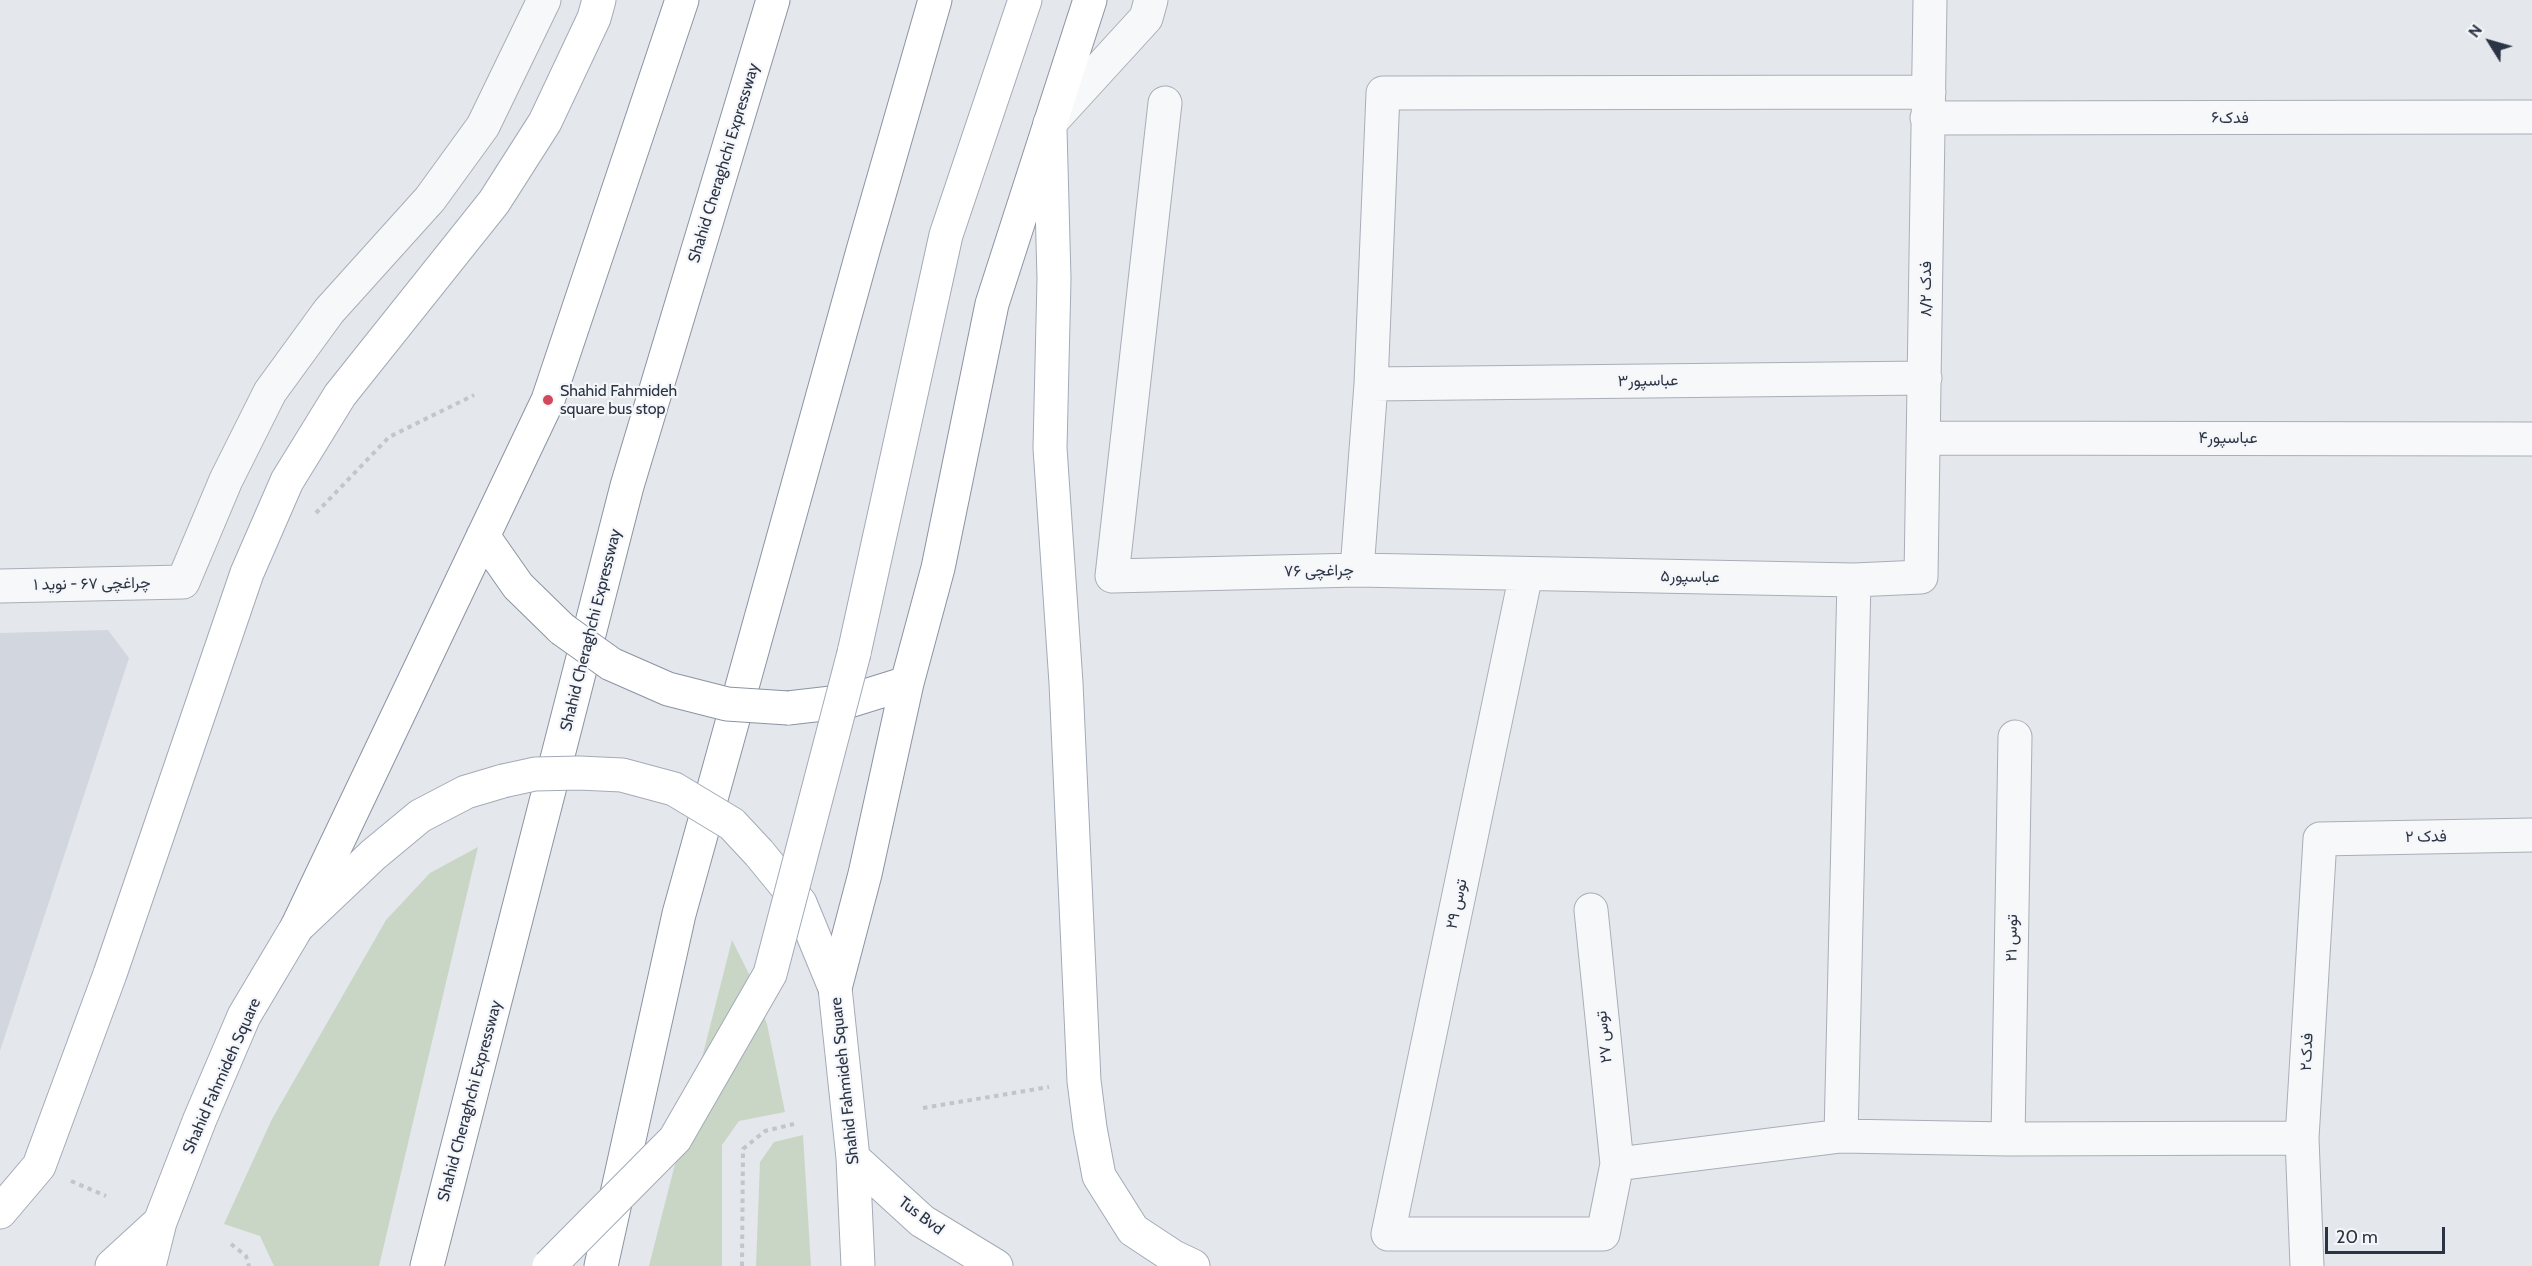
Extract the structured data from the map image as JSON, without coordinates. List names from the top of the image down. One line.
{"streets":{"main road":["Shahid Cheraghchi Expressway","Shahid Fahmideh Square","Tus Bvd"],"street":["فدک۶","فدک ۸/۲","عباسپور۳","عباسپور۴","چراغچی ۷۶","عباسپور۵","چراغچی ۶۷ - نوید ۱","فدک ۲","توس ۲۹","توس ۲۱","توس ۲۷","فدک۲"]},"crossings":[["فدک۶","فدک ۸/۲"],["فدک۶","عباسپور۳"],["فدک ۸/۲","عباسپور۳"],["فدک ۸/۲","عباسپور۴"],["فدک ۸/۲","عباسپور۵"],["چراغچی ۷۶","عباسپور۵"],["چراغچی ۷۶","توس ۲۹"],["عباسپور۵","توس ۲۹"],["فدک ۲","فدک۲"],["توس ۲۹","توس ۲۷"],["Shahid Fahmideh Square","Tus Bvd"]],"places":["Shahid Fahmideh square bus stop"],"scale_bar":"20 m","north":"top left"}
